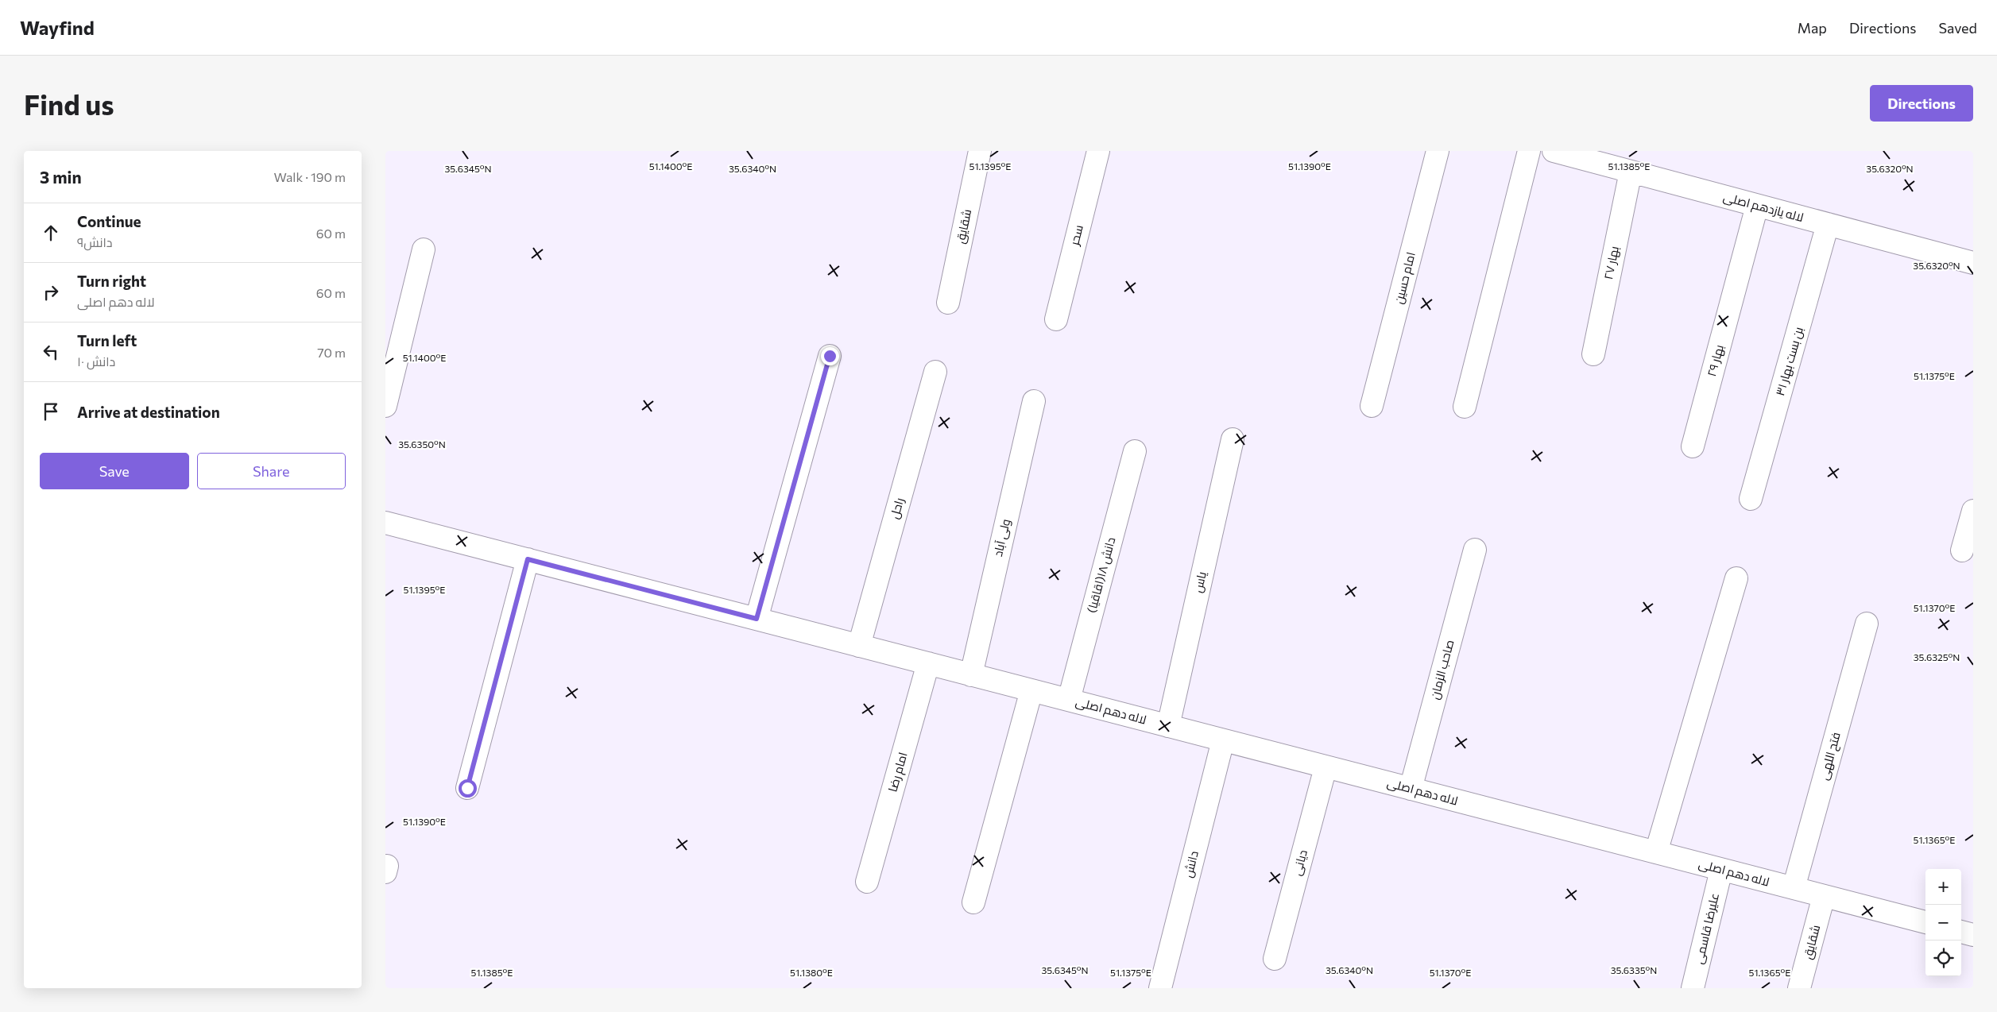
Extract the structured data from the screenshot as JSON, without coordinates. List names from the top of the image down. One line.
{"streets":{"street":["لاله یازدهم اصلی","شقایق","سحر","بهار ۲۷","امام حسین","بهار ۲۹","بن بست بهار ٣١","راحل","ولی آباد","دانش ۱۸(اقاقیا)","یاس","صاحب الزمان","لاله دهم اصلی","فتح اللهی","امام رضا","دیانی","دانش","علیرضا قاسمی"]},"crossings":[["لاله یازدهم اصلی","بهار ۲۷"],["لاله یازدهم اصلی","بهار ۲۹"],["لاله یازدهم اصلی","بن بست بهار ٣١"],["شقایق","لاله دهم اصلی"],["راحل","لاله دهم اصلی"],["ولی آباد","لاله دهم اصلی"],["دانش ۱۸(اقاقیا)","لاله دهم اصلی"],["یاس","لاله دهم اصلی"],["صاحب الزمان","لاله دهم اصلی"],["لاله دهم اصلی","فتح اللهی"],["لاله دهم اصلی","امام رضا"],["لاله دهم اصلی","دیانی"],["لاله دهم اصلی","دانش"],["لاله دهم اصلی","علیرضا قاسمی"]],"page":{"header":"Wayfind","nav":["Map","Directions","Saved"],"buttons":["Directions",["Save","Share"]],"title":"Find us","heading":["3 min","Walk · 190 m"],"list":[["Continue","دانش۹","60 m"],["Turn right","لاله دهم اصلی","60 m"],["Turn left","دانش ۱۰","70 m"],"Arrive at destination"],"map_buttons":["+","−"]},"coordinates":["51.1400°E","51.1395°E","51.1390°E","51.1385°E","35.6345°N","35.6340°N","35.6320°N","51.1375°E","35.6350°N","51.1370°E","35.6325°N","51.1365°E","35.6335°N","51.1380°E"]}
